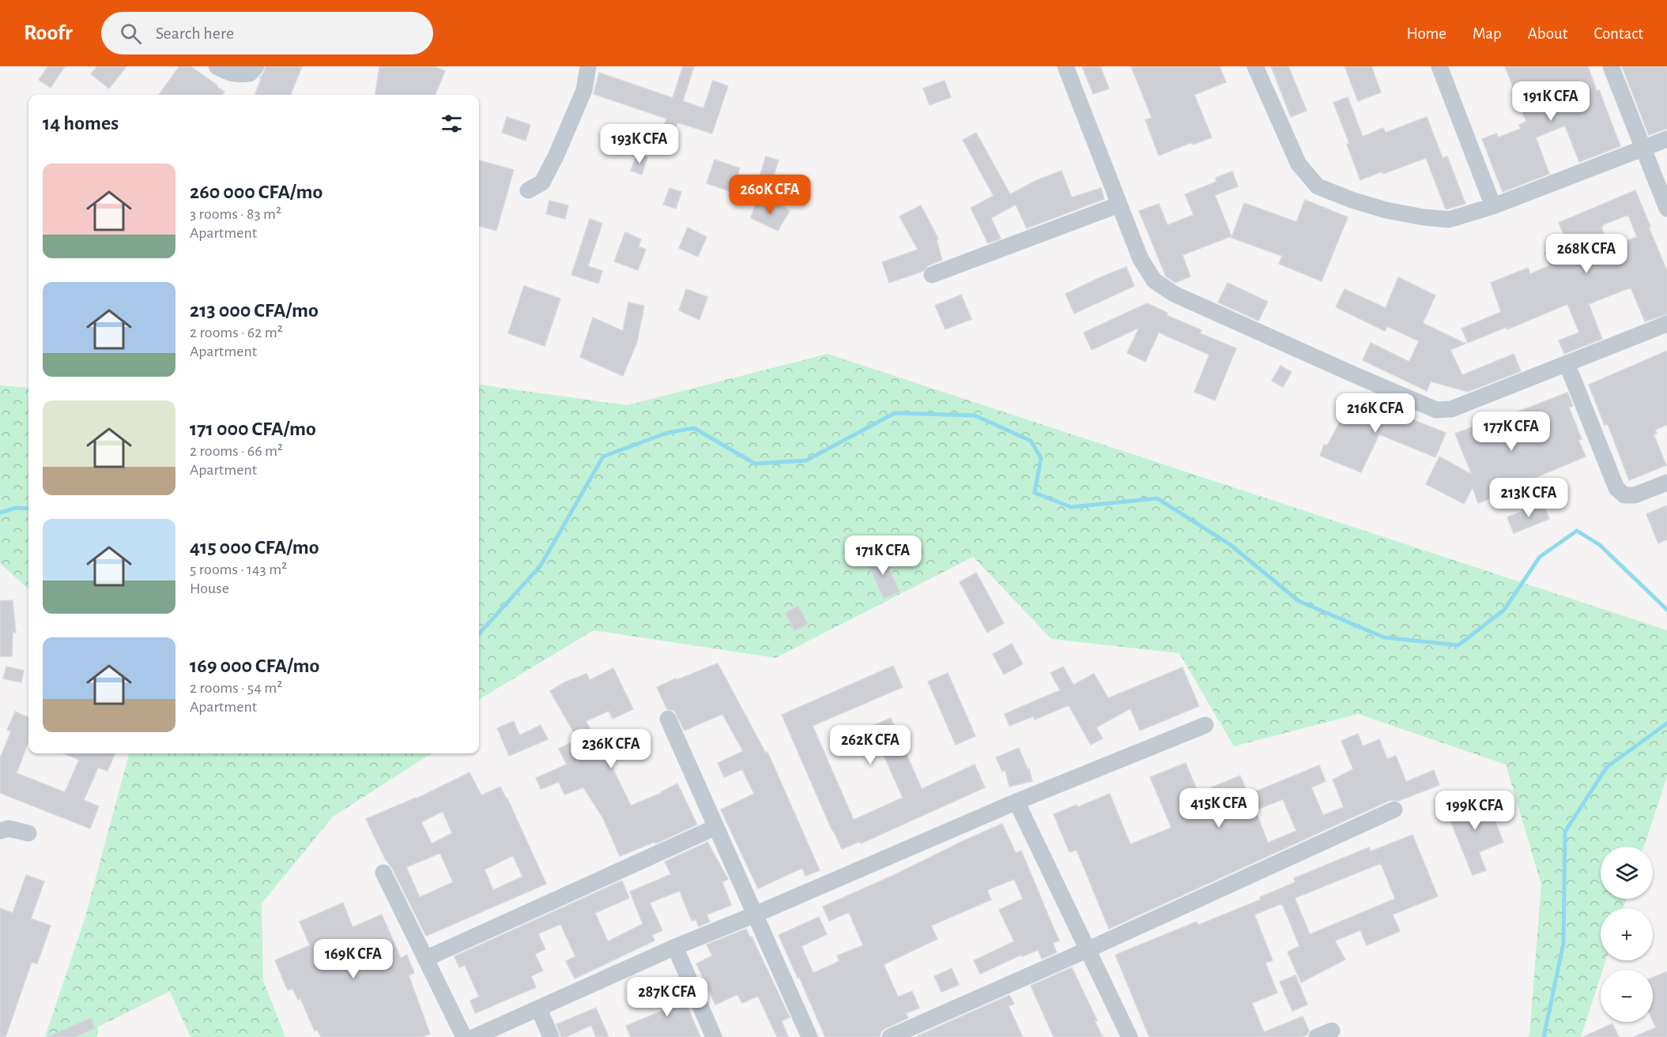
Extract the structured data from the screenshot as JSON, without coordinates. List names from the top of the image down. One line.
{"page":{"header":"Roofr","search":"Search here","nav":["Home","Map","About","Contact"],"price":["191K CFA","193K CFA","260K CFA","268K CFA","216K CFA","177K CFA","213K CFA","171K CFA","262K CFA","236K CFA","415K CFA","199K CFA","169K CFA","287K CFA"],"heading":"14 homes","list":[{"name":"260 000 CFA/mo","note":"3 rooms · 83 m² · Apartment"},{"name":"213 000 CFA/mo","note":"2 rooms · 62 m² · Apartment"},{"name":"171 000 CFA/mo","note":"2 rooms · 66 m² · Apartment"},{"name":"415 000 CFA/mo","note":"5 rooms · 143 m² · House"},{"name":"169 000 CFA/mo","note":"2 rooms · 54 m² · Apartment"}],"map_buttons":["+","−"]}}
